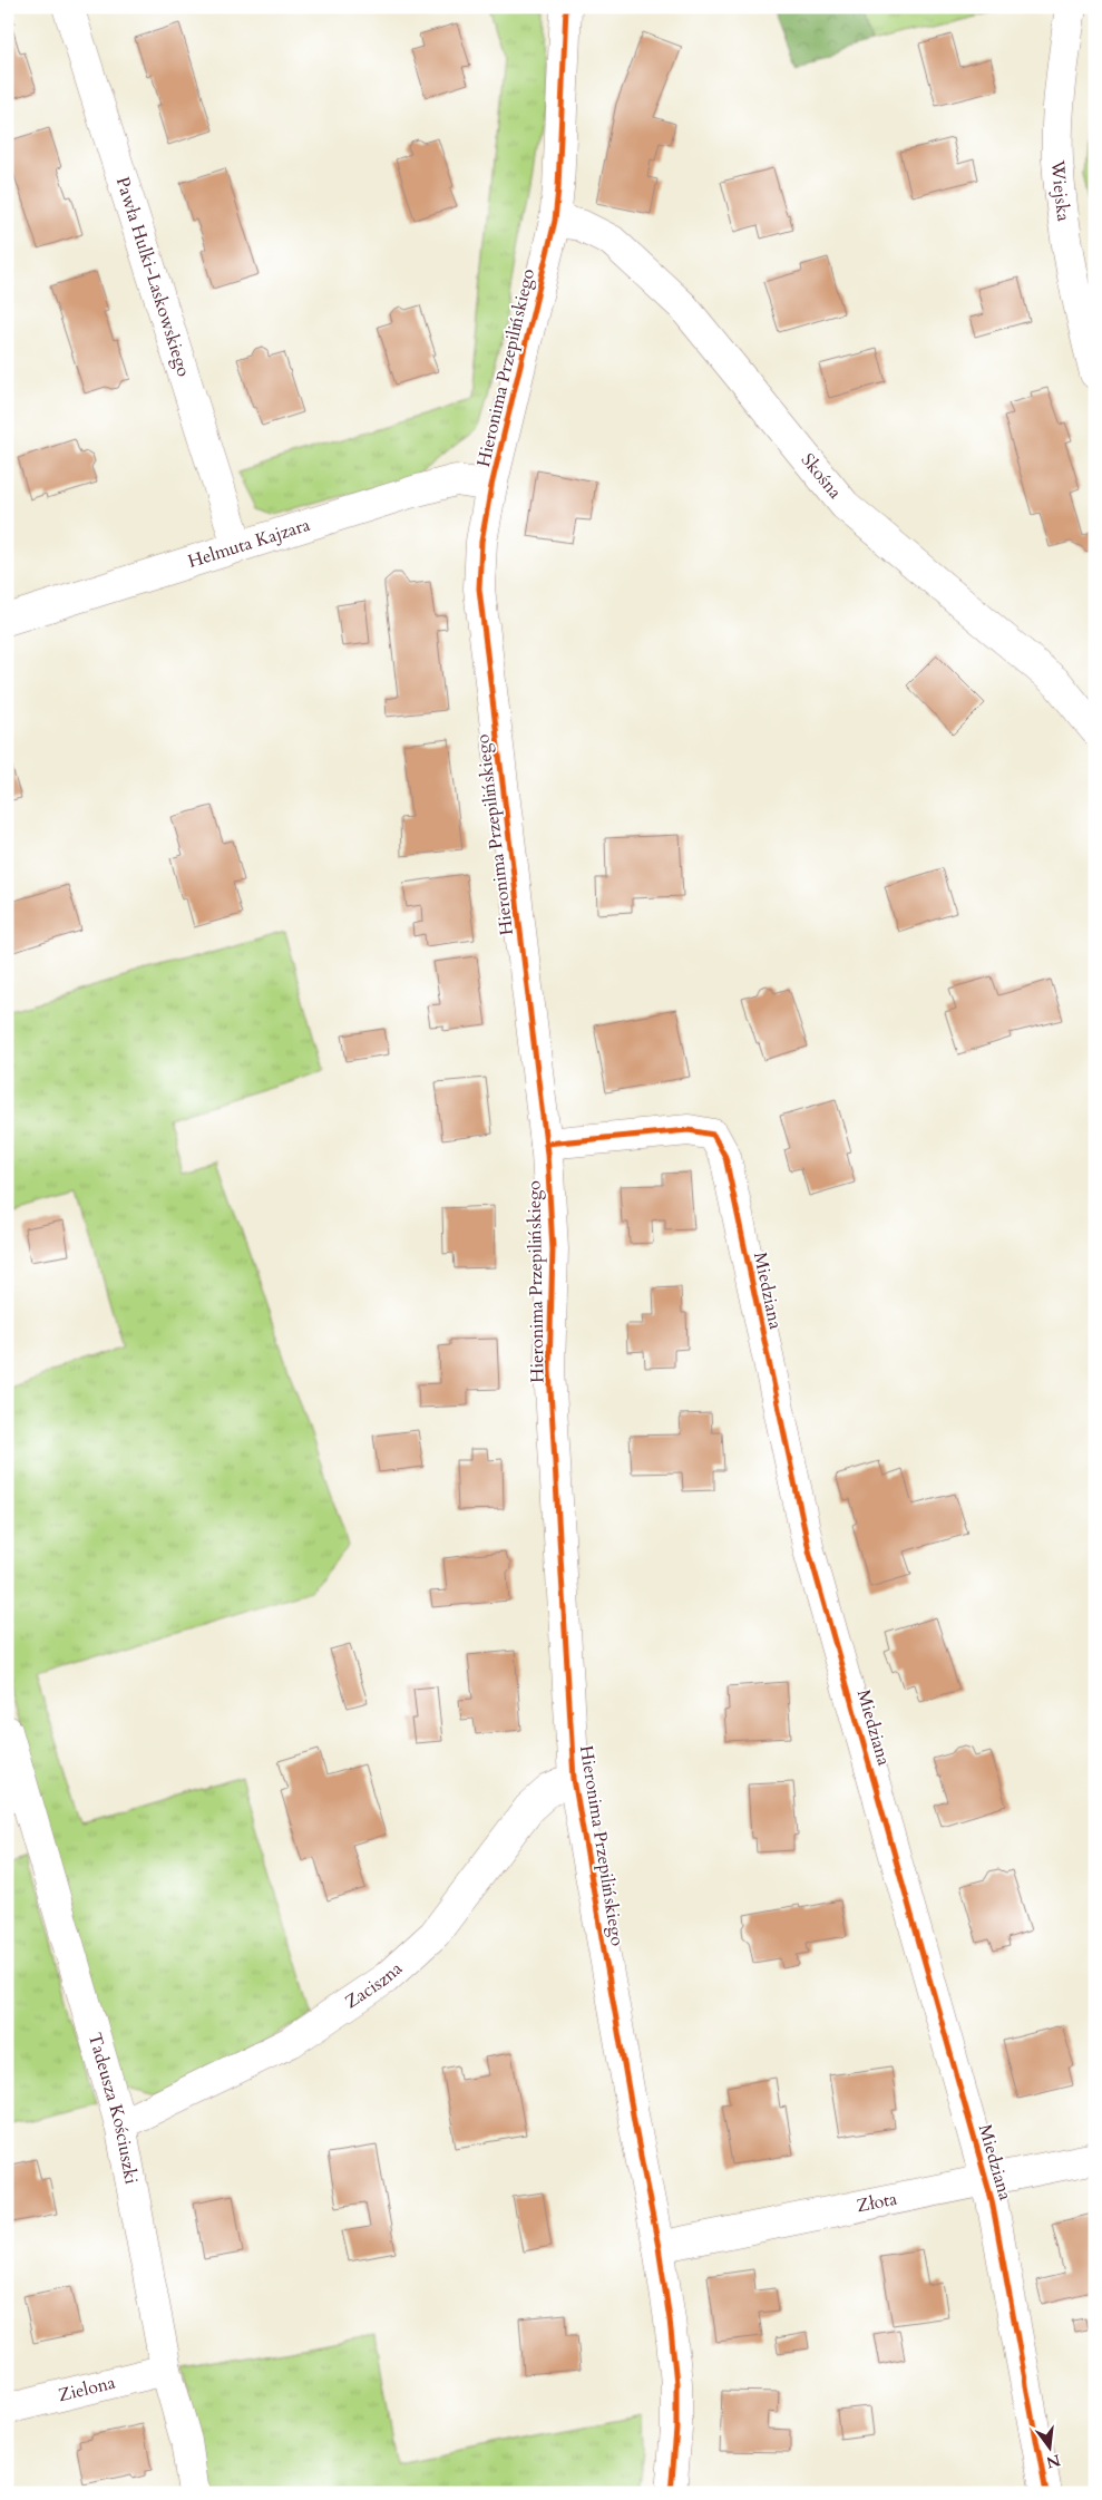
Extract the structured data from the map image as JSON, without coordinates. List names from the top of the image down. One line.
{"streets":{"street":["Wiejska","Pawła Hulki-Laskowskiego","Hieronima Przepilińskiego","Skośna","Helmuta Kajzara","Miedziana","Zaciszna","Tadeusza Kościuszki","Złota","Zielona"]},"crossings":[["Pawła Hulki-Laskowskiego","Helmuta Kajzara"],["Hieronima Przepilińskiego","Skośna"],["Hieronima Przepilińskiego","Helmuta Kajzara"],["Hieronima Przepilińskiego","Miedziana"],["Hieronima Przepilińskiego","Zaciszna"],["Hieronima Przepilińskiego","Złota"],["Miedziana","Złota"],["Zaciszna","Tadeusza Kościuszki"],["Tadeusza Kościuszki","Zielona"]],"north":"bottom"}
